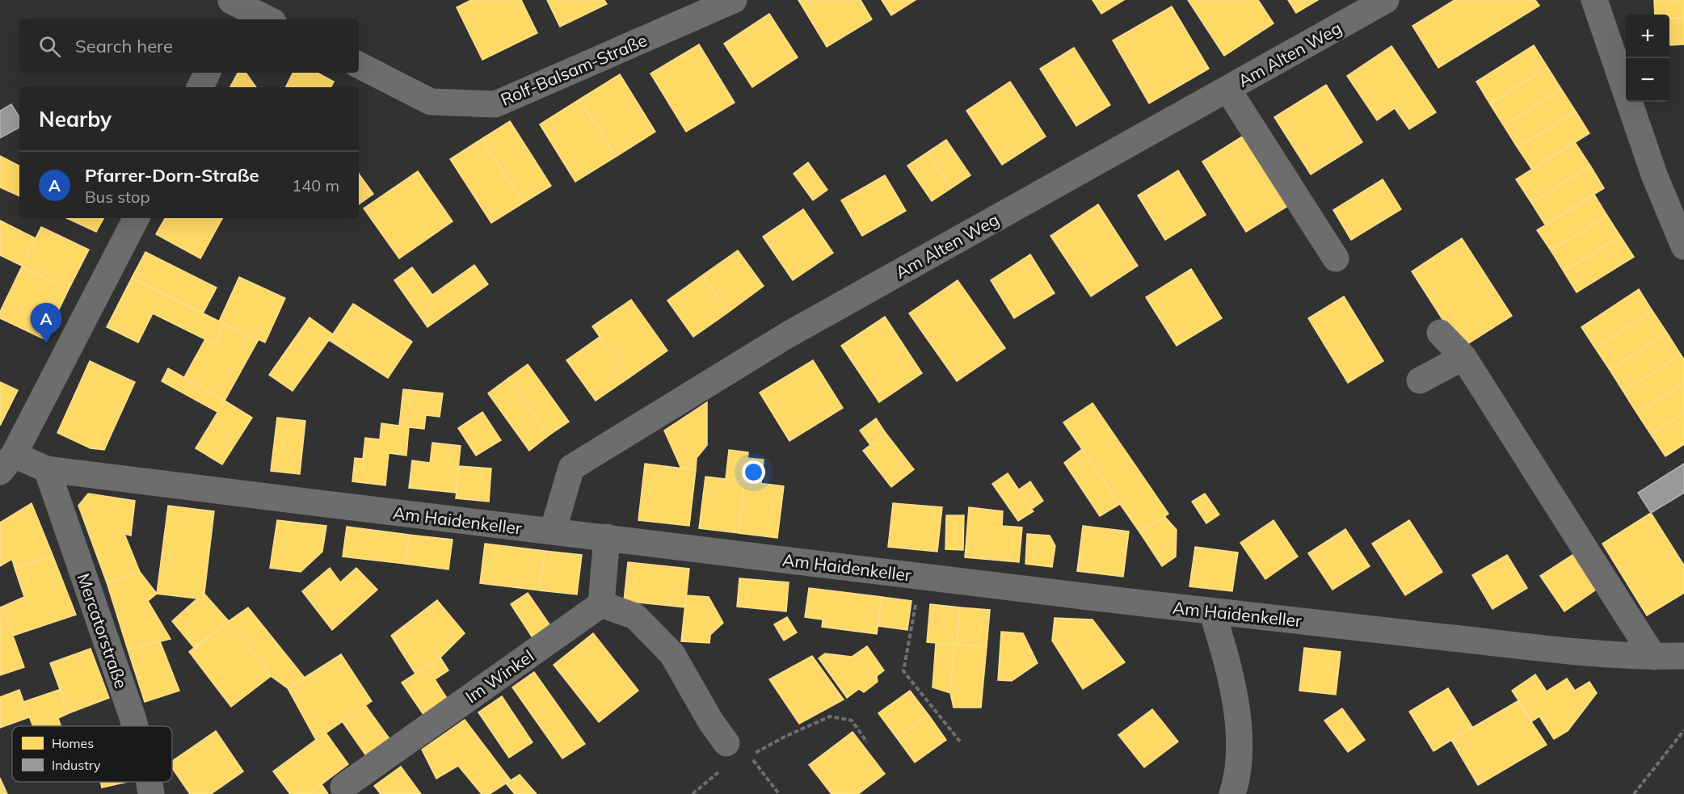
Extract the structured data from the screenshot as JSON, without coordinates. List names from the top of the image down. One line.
{"streets":{"street":["Am Alten Weg","Rolf-Balsam-Straße","Am Haidenkeller","Mercatorstraße","Im Winkel"]},"crossings":[["Am Alten Weg","Am Haidenkeller"],["Am Haidenkeller","Mercatorstraße"]],"legend":["Homes","Industry"],"page":{"map_buttons":["+","−"],"search":"Search here","heading":"Nearby","list":[{"mark":"A","name":"Pfarrer-Dorn-Straße","note":"Bus stop","value":"140 m"}],"pins":"A"}}
